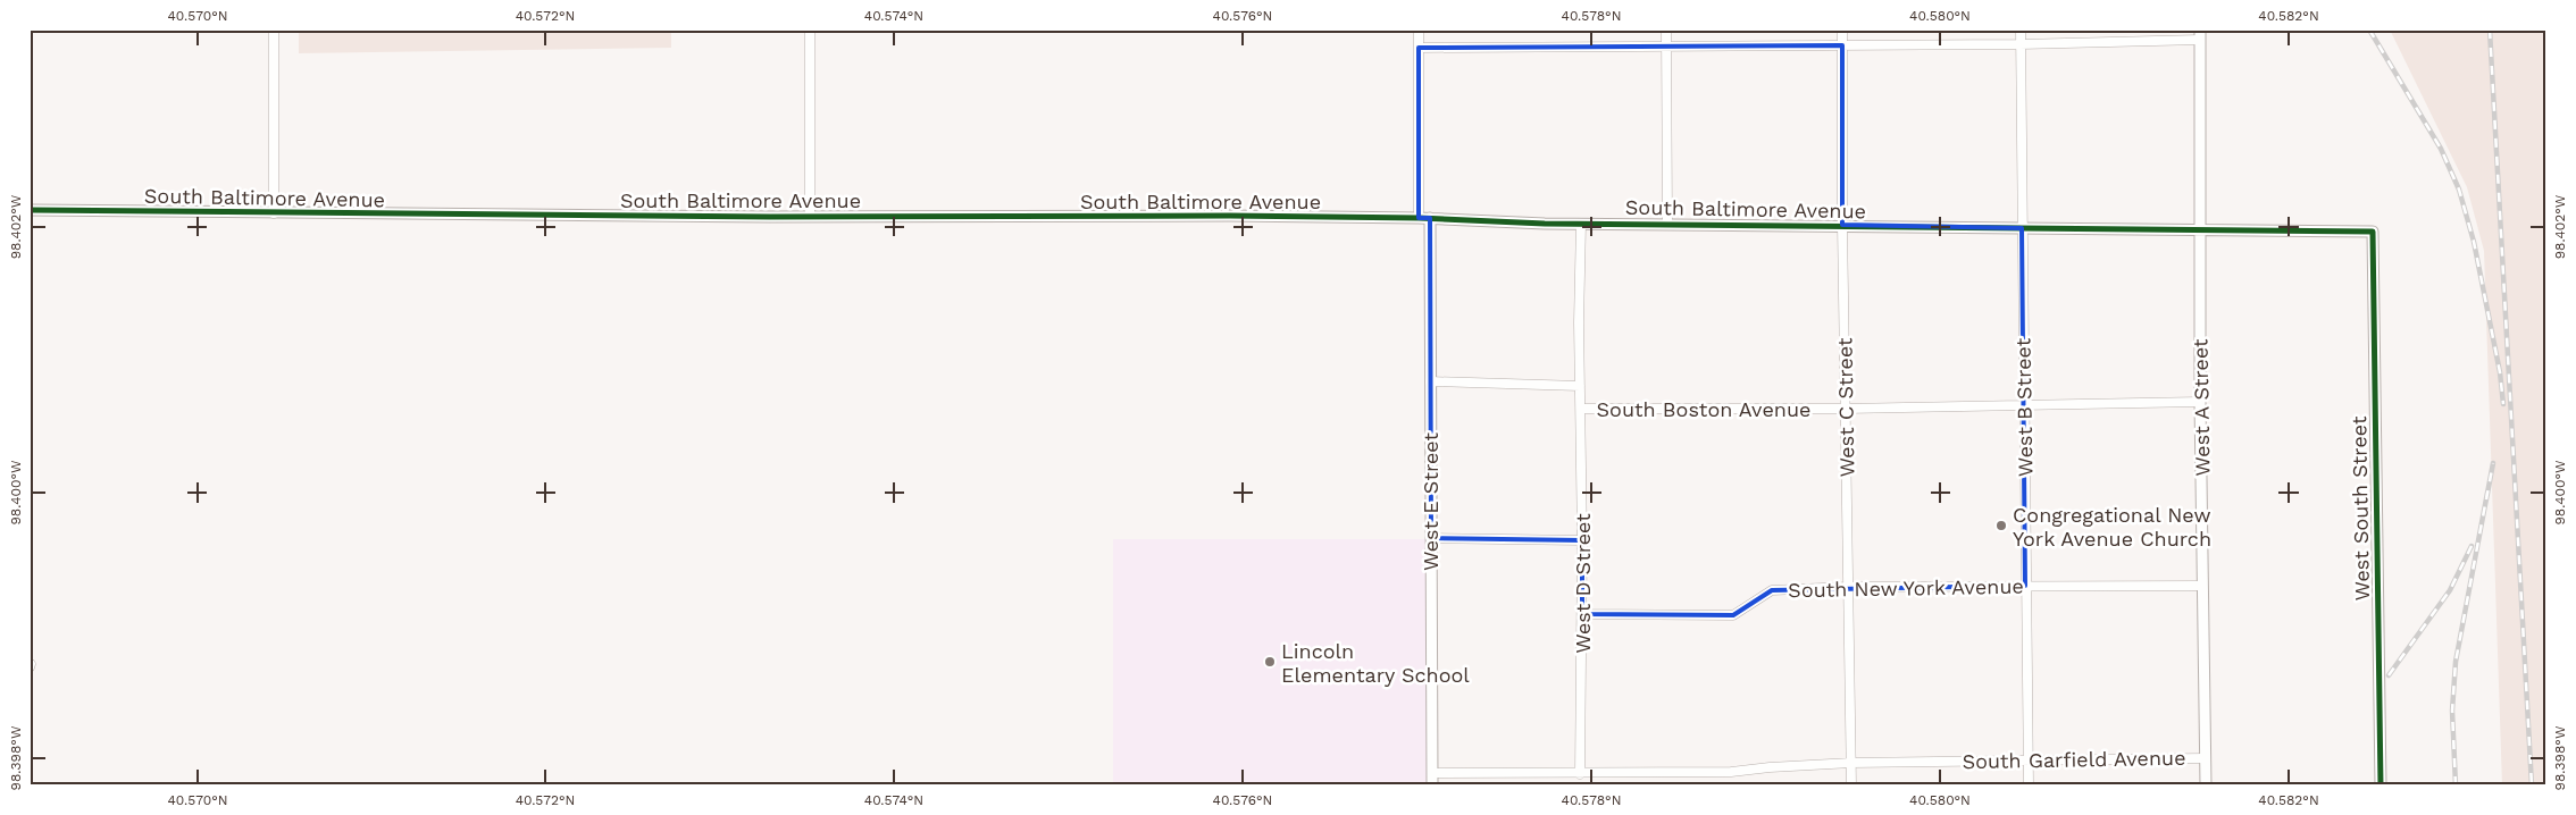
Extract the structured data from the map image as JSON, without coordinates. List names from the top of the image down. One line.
{"streets":{"street":["South Baltimore Avenue","West C Street","West B Street","West A Street","South Boston Avenue","West E Street","West South Street","West D Street","South New York Avenue","South Garfield Avenue"]},"crossings":[["South Baltimore Avenue","West C Street"],["South Baltimore Avenue","West B Street"],["South Baltimore Avenue","West A Street"],["South Baltimore Avenue","West E Street"],["South Baltimore Avenue","West South Street"],["South Baltimore Avenue","West D Street"],["West C Street","South Boston Avenue"],["West C Street","South New York Avenue"],["West C Street","South Garfield Avenue"],["West B Street","South Boston Avenue"],["West B Street","South New York Avenue"],["West B Street","South Garfield Avenue"],["West A Street","South Boston Avenue"],["West A Street","South New York Avenue"],["West A Street","South Garfield Avenue"],["South Boston Avenue","West E Street"],["South Boston Avenue","West D Street"],["West E Street","South Garfield Avenue"],["West D Street","South New York Avenue"],["West D Street","South Garfield Avenue"]],"places":["Congregational New York Avenue Church","Lincoln Elementary School"],"coordinates":["40.570°N","40.572°N","40.574°N","40.576°N","40.578°N","40.580°N","40.582°N","98.402°W","98.400°W","98.398°W"]}
